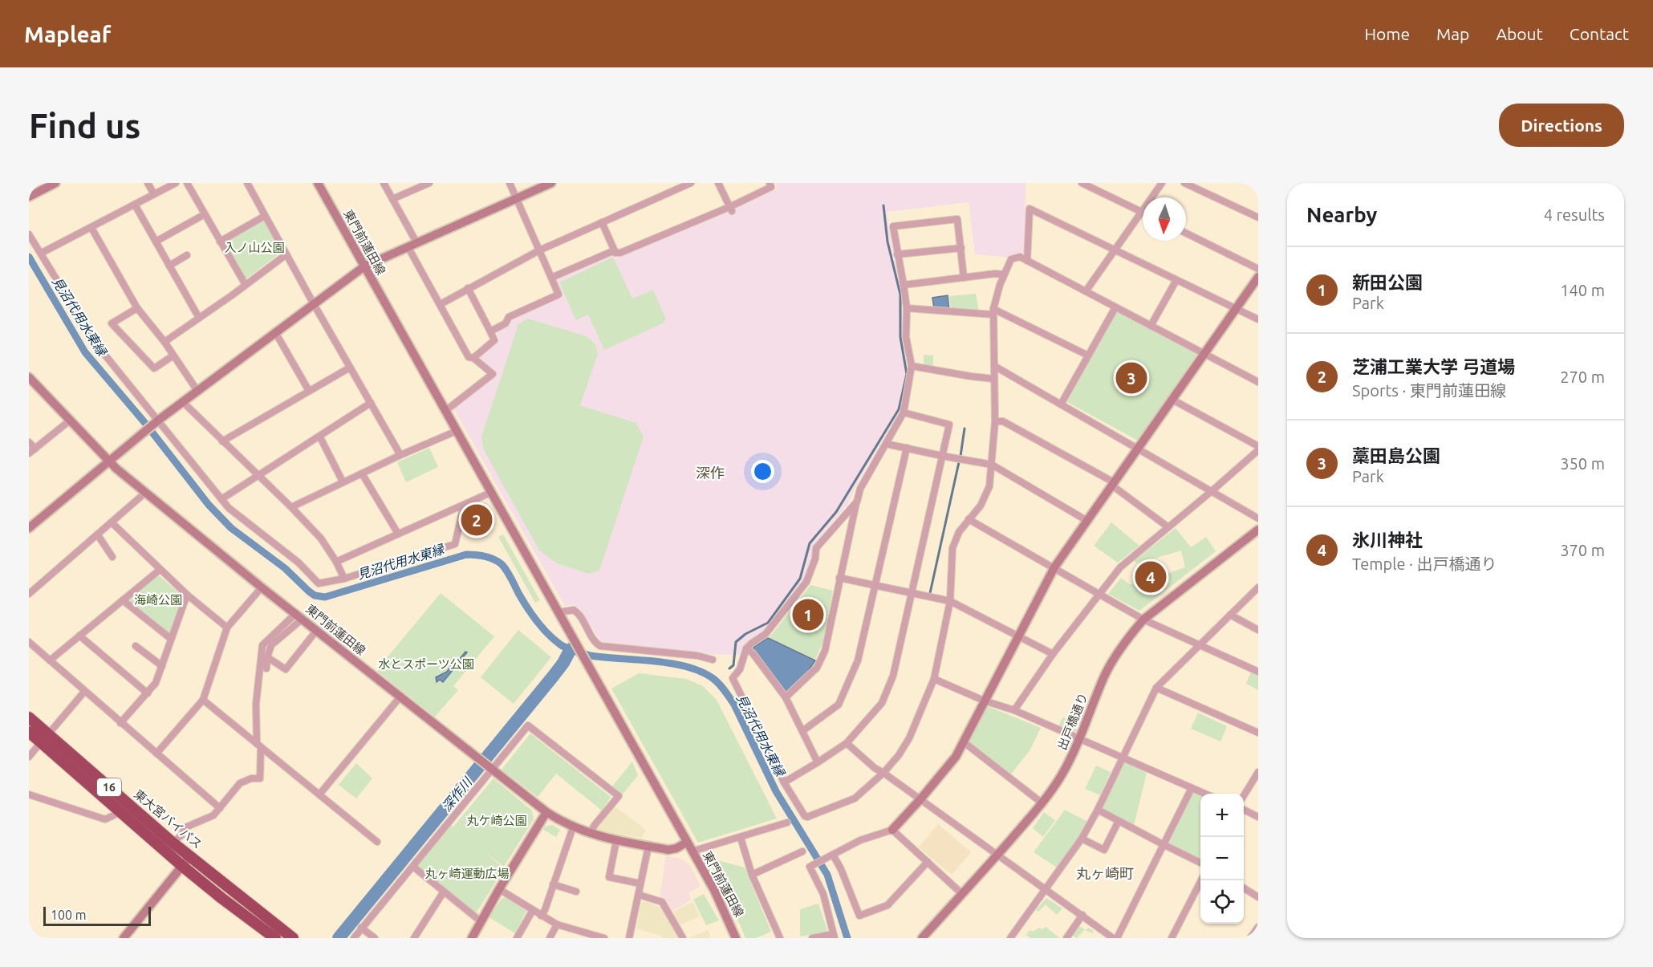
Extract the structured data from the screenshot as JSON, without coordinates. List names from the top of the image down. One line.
{"streets":{"highway":["16","東大宮バイパス"],"street":["東門前蓮田線","出戸橋通り"]},"districts":["深作","丸ヶ崎町"],"water":["見沼代用水東縁","深作川"],"parks":["入ノ山公園","海崎公園","水とスポーツ公園","丸ケ崎公園","丸ヶ崎運動広場"],"scale_bar":"100 m","north":"bottom","page":{"header":"Mapleaf","nav":["Home","Map","About","Contact"],"buttons":"Directions","title":"Find us","heading":["Nearby","4 results"],"list":[{"mark":"1","name":"新田公園","note":"Park","value":"140 m"},{"mark":"2","name":"芝浦工業大学 弓道場","note":"Sports · 東門前蓮田線","value":"270 m"},{"mark":"3","name":"藁田島公園","note":"Park","value":"350 m"},{"mark":"4","name":"氷川神社","note":"Temple · 出戸橋通り","value":"370 m"}],"pins":["3","2","4","1"],"map_buttons":["+","−"],"scale":"100 m"}}
